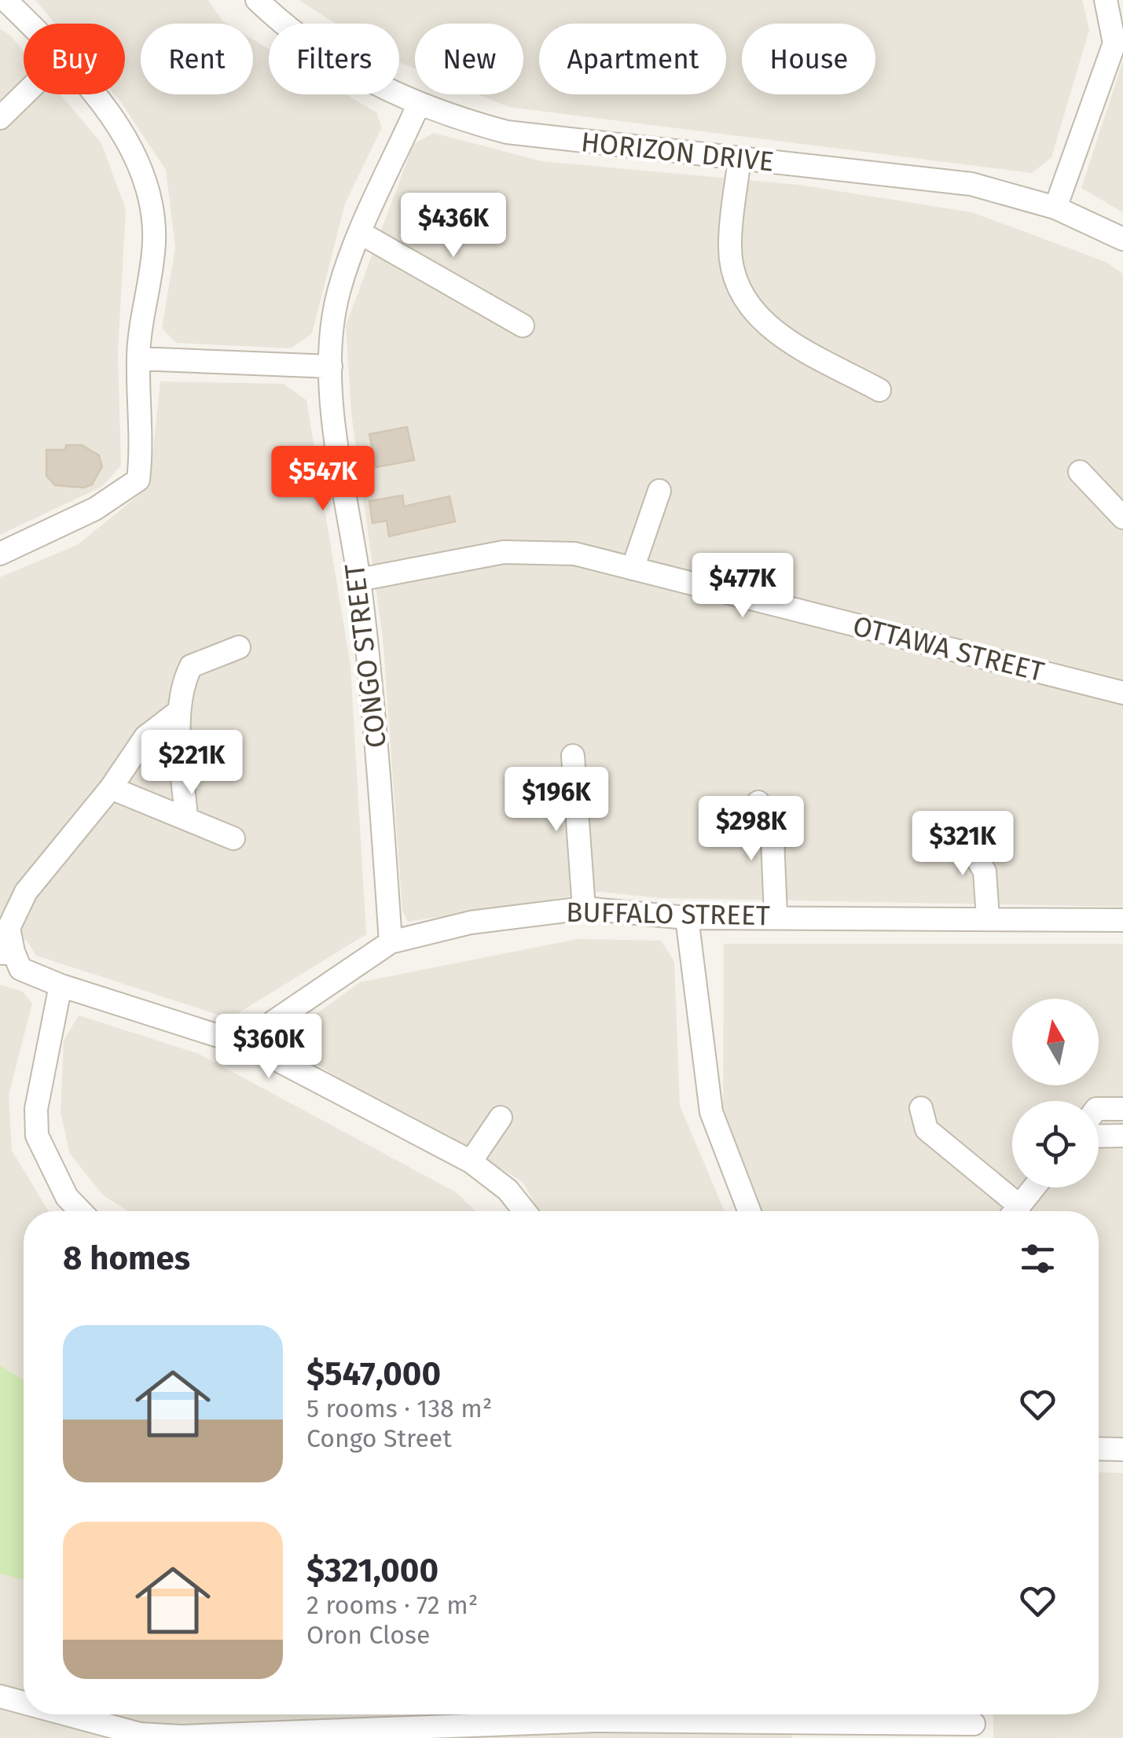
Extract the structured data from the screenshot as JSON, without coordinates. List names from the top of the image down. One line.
{"streets":{"street":["HORIZON DRIVE","OTTAWA STREET","CONGO STREET","BUFFALO STREET"]},"crossings":[["HORIZON DRIVE","CONGO STREET"],["OTTAWA STREET","CONGO STREET"],["CONGO STREET","BUFFALO STREET"]],"north":"top","page":{"chip":["Buy","Rent","Filters","New","Apartment","House"],"price":["$436K","$547K","$477K","$221K","$196K","$298K","$321K","$360K"],"heading":"8 homes","list":[{"name":"$547,000","note":"5 rooms · 138 m² · Congo Street"},{"name":"$321,000","note":"2 rooms · 72 m² · Oron Close"}]}}
